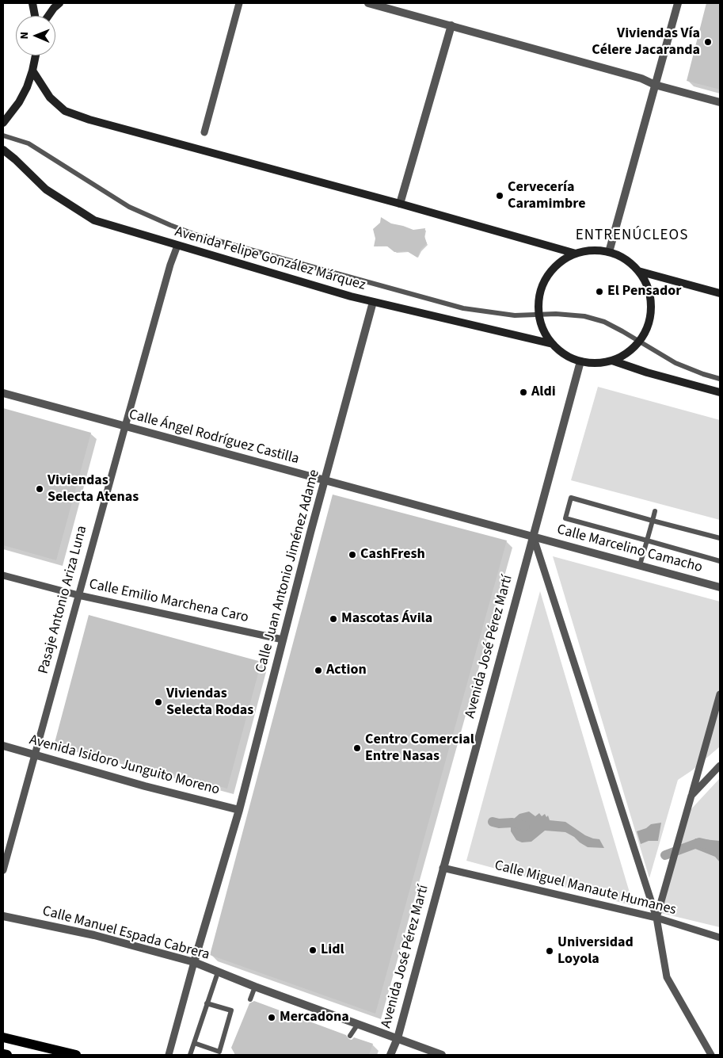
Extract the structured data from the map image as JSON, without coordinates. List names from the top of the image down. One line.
{"streets":{"main road":["Avenida Felipe González Márquez"],"street":["Calle Ángel Rodríguez Castilla","Calle Marcelino Camacho","Calle Juan Antonio Jiménez Adame","Pasaje Antonio Ariza Luna","Calle Emilio Marchena Caro","Avenida José Pérez Martí","Avenida Isidoro Junguito Moreno","Calle Miguel Manaute Humanes","Calle Manuel Espada Cabrera"]},"crossings":[["Avenida Felipe González Márquez","Calle Juan Antonio Jiménez Adame"],["Avenida Felipe González Márquez","Pasaje Antonio Ariza Luna"],["Calle Ángel Rodríguez Castilla","Calle Marcelino Camacho"],["Calle Ángel Rodríguez Castilla","Calle Juan Antonio Jiménez Adame"],["Calle Ángel Rodríguez Castilla","Pasaje Antonio Ariza Luna"],["Calle Ángel Rodríguez Castilla","Avenida José Pérez Martí"],["Calle Marcelino Camacho","Avenida José Pérez Martí"],["Calle Juan Antonio Jiménez Adame","Calle Emilio Marchena Caro"],["Calle Juan Antonio Jiménez Adame","Avenida Isidoro Junguito Moreno"],["Calle Juan Antonio Jiménez Adame","Calle Manuel Espada Cabrera"],["Pasaje Antonio Ariza Luna","Calle Emilio Marchena Caro"],["Pasaje Antonio Ariza Luna","Avenida Isidoro Junguito Moreno"],["Avenida José Pérez Martí","Calle Miguel Manaute Humanes"],["Avenida José Pérez Martí","Calle Manuel Espada Cabrera"]],"districts":["ENTRENÚCLEOS"],"places":["Viviendas Vía Célere Jacaranda","Cervecería Caramimbre","El Pensador","Aldi","Viviendas Selecta Atenas","CashFresh","Mascotas Ávila","Action","Viviendas Selecta Rodas","Centro Comercial Entre Nasas","Lidl","Universidad Loyola","Mercadona"],"north":"left"}
